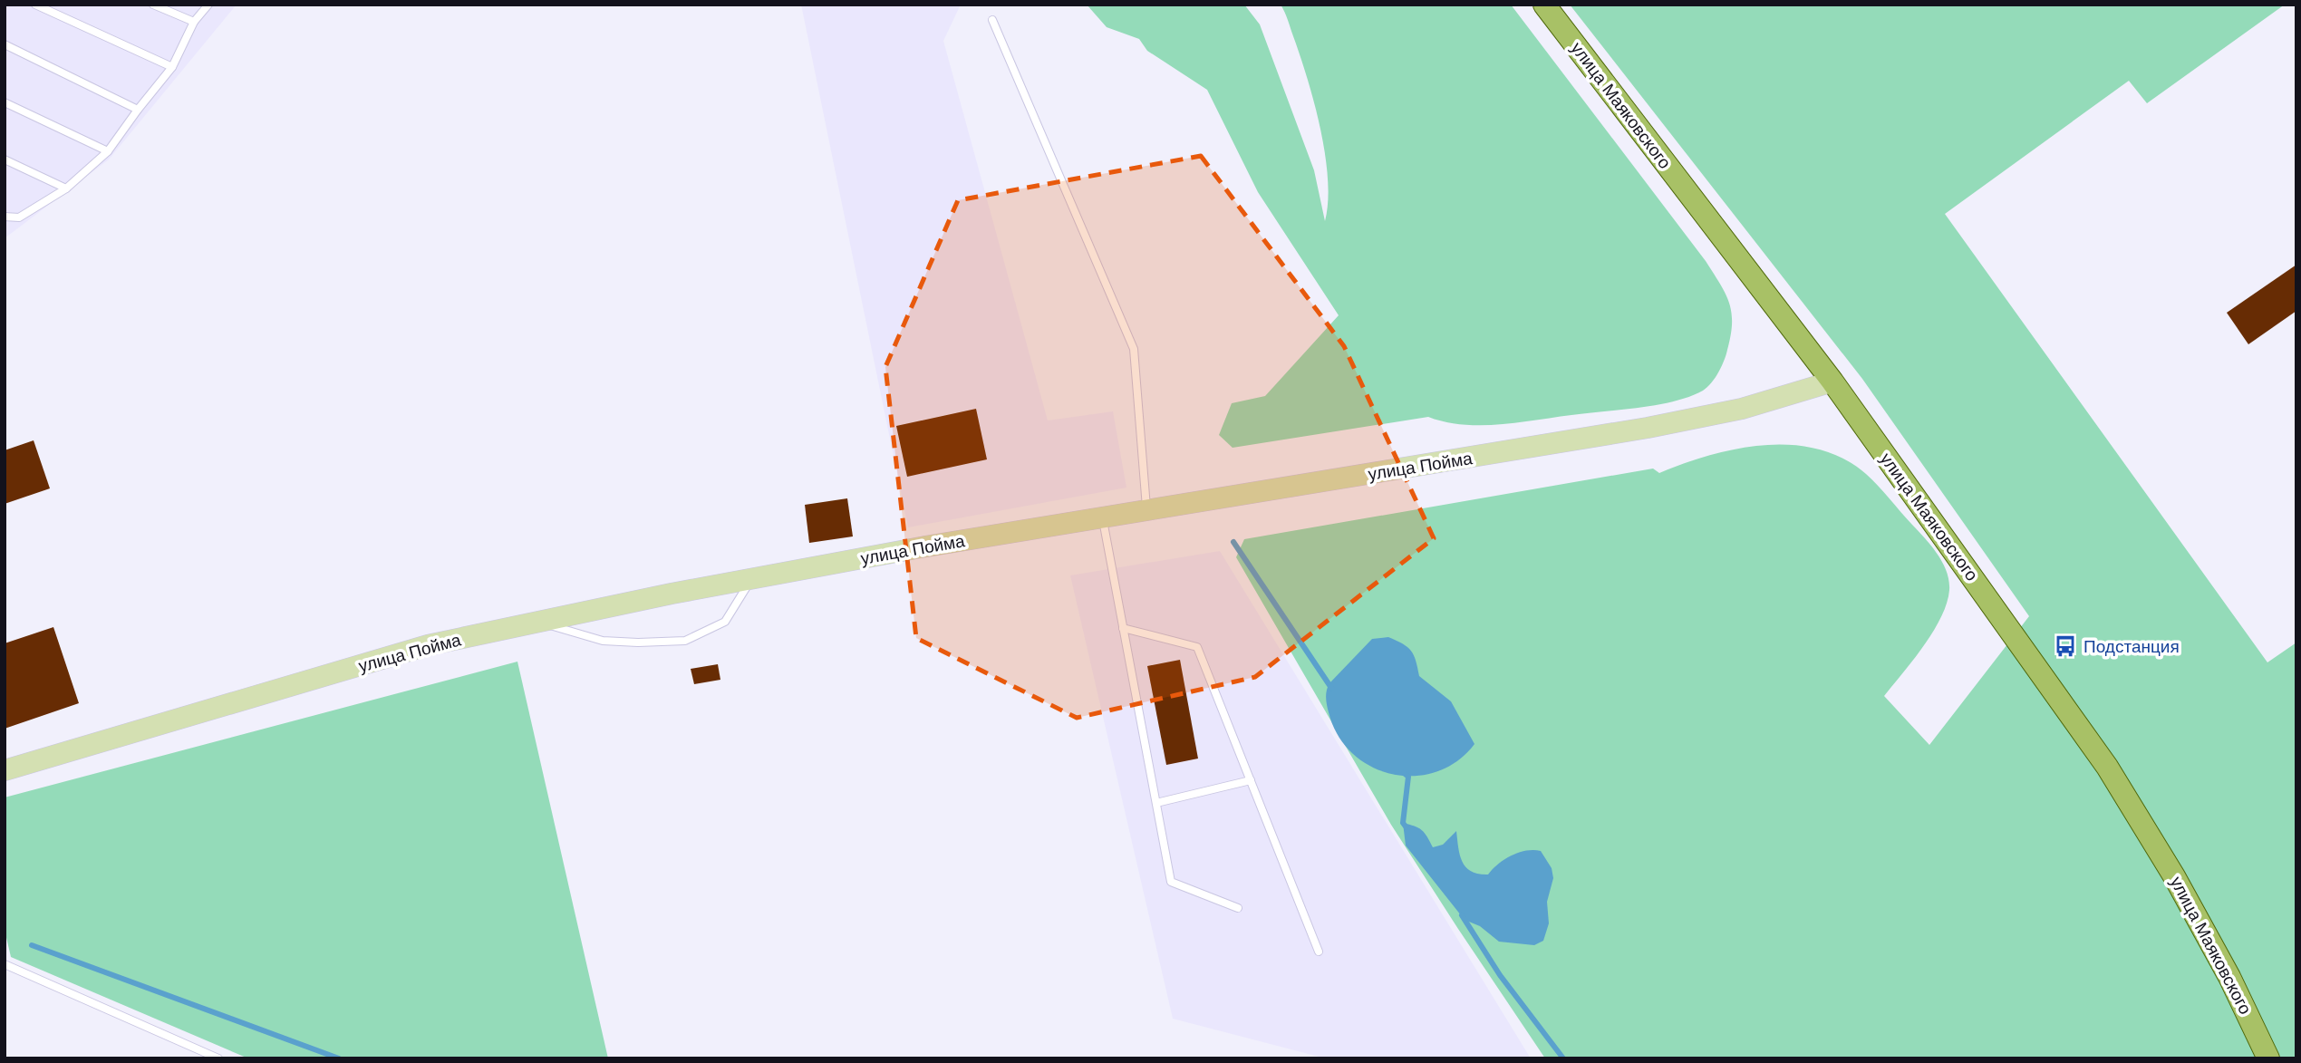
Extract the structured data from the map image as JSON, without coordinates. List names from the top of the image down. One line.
{"streets":{"main road":["улица Маяковского","улица Пойма"]},"crossings":[["улица Маяковского","улица Пойма"]],"places":{"bus stop":["Подстанция"]}}
